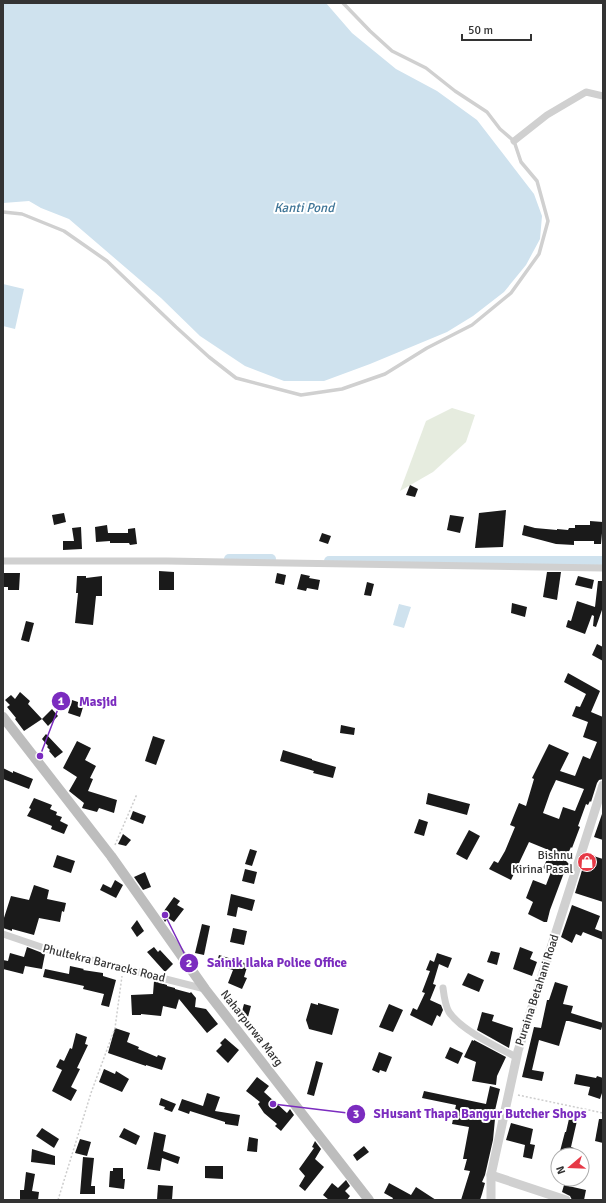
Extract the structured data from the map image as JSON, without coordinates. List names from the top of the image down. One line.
{"streets":{"main road":["Naharpurwa Marg"],"street":["Phultekra Barracks Road","Puraina Betahani Road"]},"crossings":[["Phultekra Barracks Road","Naharpurwa Marg"]],"water":["Kanti Pond"],"places":{"other":["Masjid","Sainik Ilaka Police Office","SHusant Thapa Bangur Butcher Shops"],"shop":["Bishnu Kirina Pasal"]},"scale_bar":"50 m","north":"left"}
